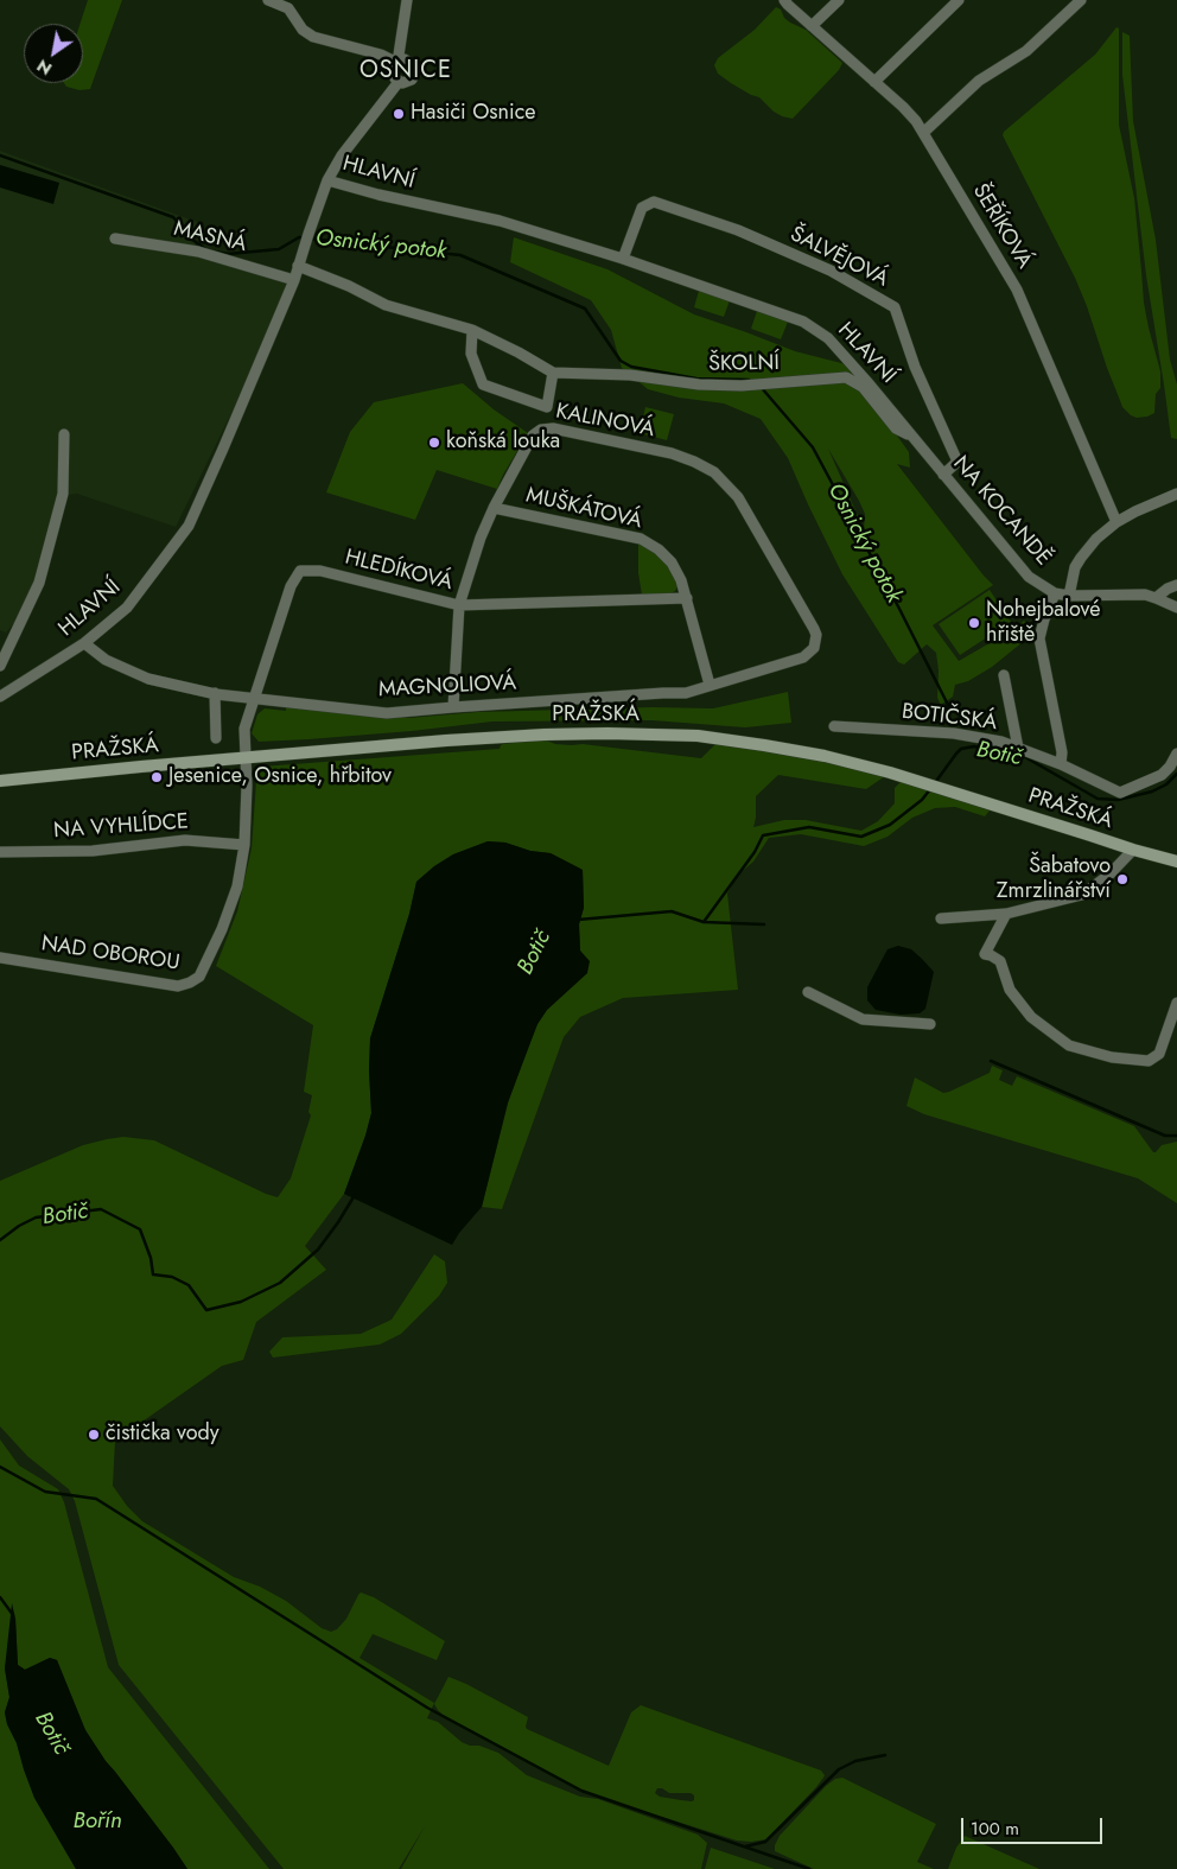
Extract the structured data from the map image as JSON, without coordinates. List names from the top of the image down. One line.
{"streets":{"main road":["PRAŽSKÁ"],"street":["HLAVNÍ","ŠEŘÍKOVÁ","MASNÁ","ŠALVĚJOVÁ","ŠKOLNÍ","KALINOVÁ","MUŠKÁTOVÁ","NA KOCANDĚ","HLEDÍKOVÁ","MAGNOLIOVÁ","BOTIČSKÁ","NA VYHLÍDCE","NAD OBOROU"]},"crossings":[["HLAVNÍ","MASNÁ"],["HLAVNÍ","ŠALVĚJOVÁ"],["HLAVNÍ","ŠKOLNÍ"],["HLAVNÍ","NA KOCANDĚ"],["HLAVNÍ","MAGNOLIOVÁ"],["ŠALVĚJOVÁ","NA KOCANDĚ"],["ŠKOLNÍ","NA KOCANDĚ"],["KALINOVÁ","MUŠKÁTOVÁ"],["KALINOVÁ","HLEDÍKOVÁ"],["KALINOVÁ","MAGNOLIOVÁ"],["MUŠKÁTOVÁ","HLEDÍKOVÁ"],["MUŠKÁTOVÁ","MAGNOLIOVÁ"],["HLEDÍKOVÁ","MAGNOLIOVÁ"],["HLEDÍKOVÁ","PRAŽSKÁ"],["HLEDÍKOVÁ","NAD OBOROU"],["PRAŽSKÁ","NAD OBOROU"],["NA VYHLÍDCE","NAD OBOROU"]],"districts":["OSNICE"],"water":["Osnický potok","Botič","Bořín"],"places":["Hasiči Osnice","koňská louka","Nohejbalové hřiště","Jesenice, Osnice, hřbitov","Šabatovo Zmrzlinářství","čistička vody"],"scale_bar":"100 m","north":"bottom left"}
